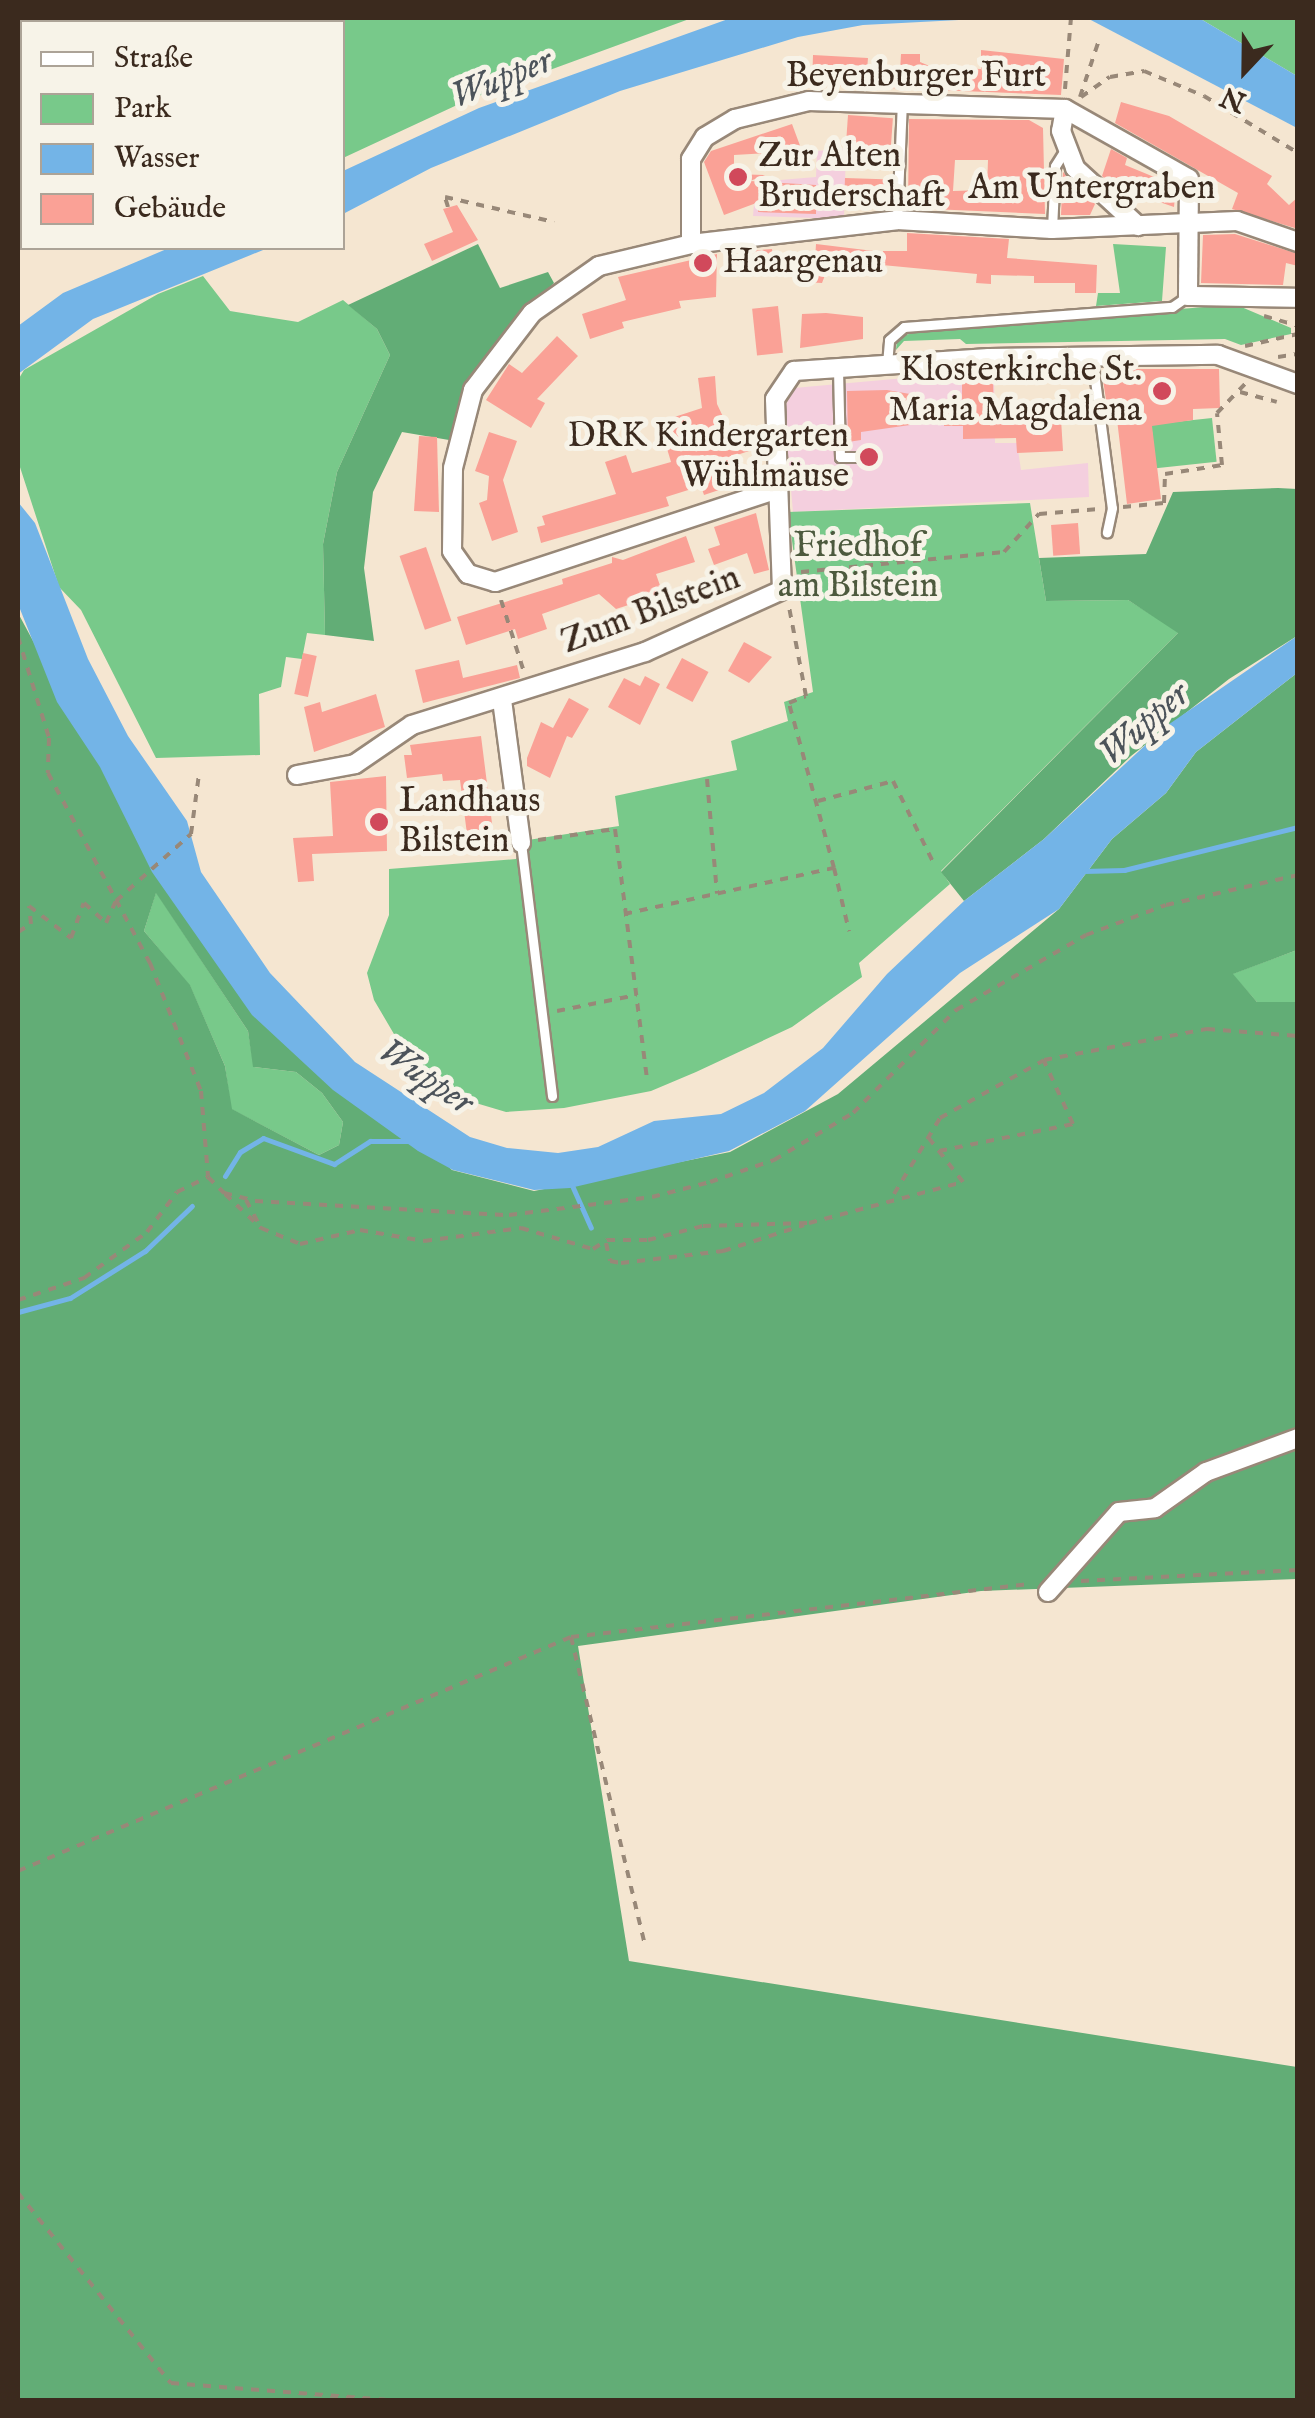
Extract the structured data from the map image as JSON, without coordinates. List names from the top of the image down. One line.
{"streets":{"street":["Beyenburger Furt","Am Untergraben","Zum Bilstein"]},"crossings":[["Beyenburger Furt","Am Untergraben"]],"water":["Wupper"],"parks":["Friedhof am Bilstein"],"places":["Zur Alten Bruderschaft","Haargenau","Klosterkirche St. Maria Magdalena","DRK Kindergarten Wühlmäuse","Landhaus Bilstein"],"legend":["Straße","Park","Wasser","Gebäude"],"north":"bottom"}
